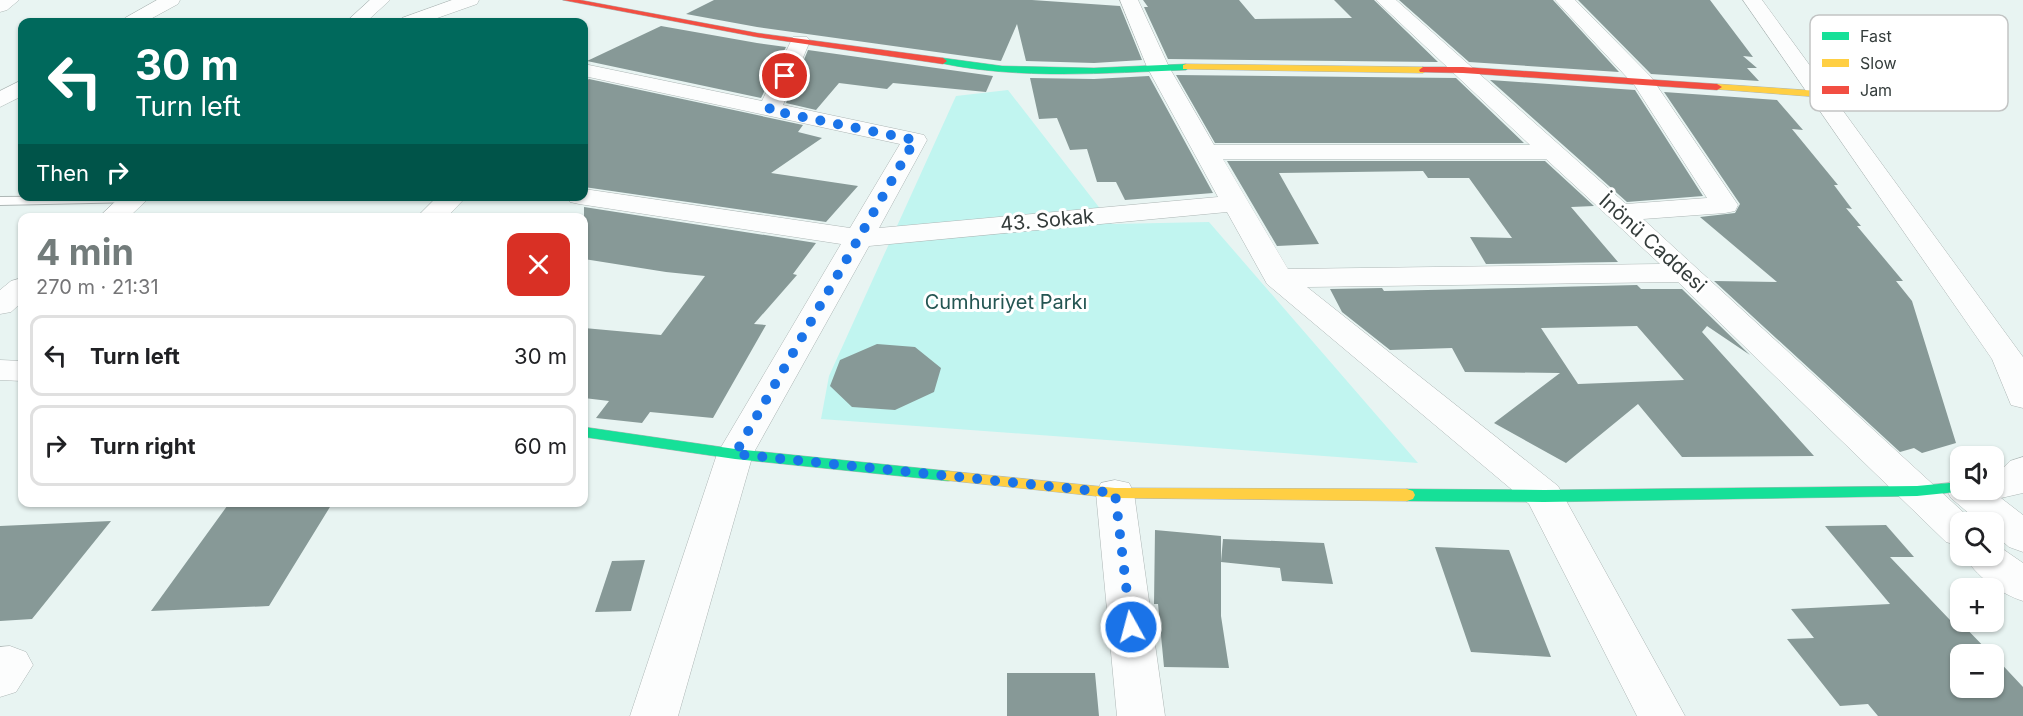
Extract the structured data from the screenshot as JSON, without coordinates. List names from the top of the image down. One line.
{"streets":{"street":["43. Sokak","İnönü Caddesi"]},"parks":["Cumhuriyet Parkı"],"legend":["Fast","Slow","Jam"],"page":{"turn":["30 m","Turn left"],"then":"Then","heading":["4 min","270 m · 21:31"],"list":[{"name":"Turn left","value":"30 m"},{"name":"Turn right","value":"60 m"}],"map_buttons":["+","−"]}}
